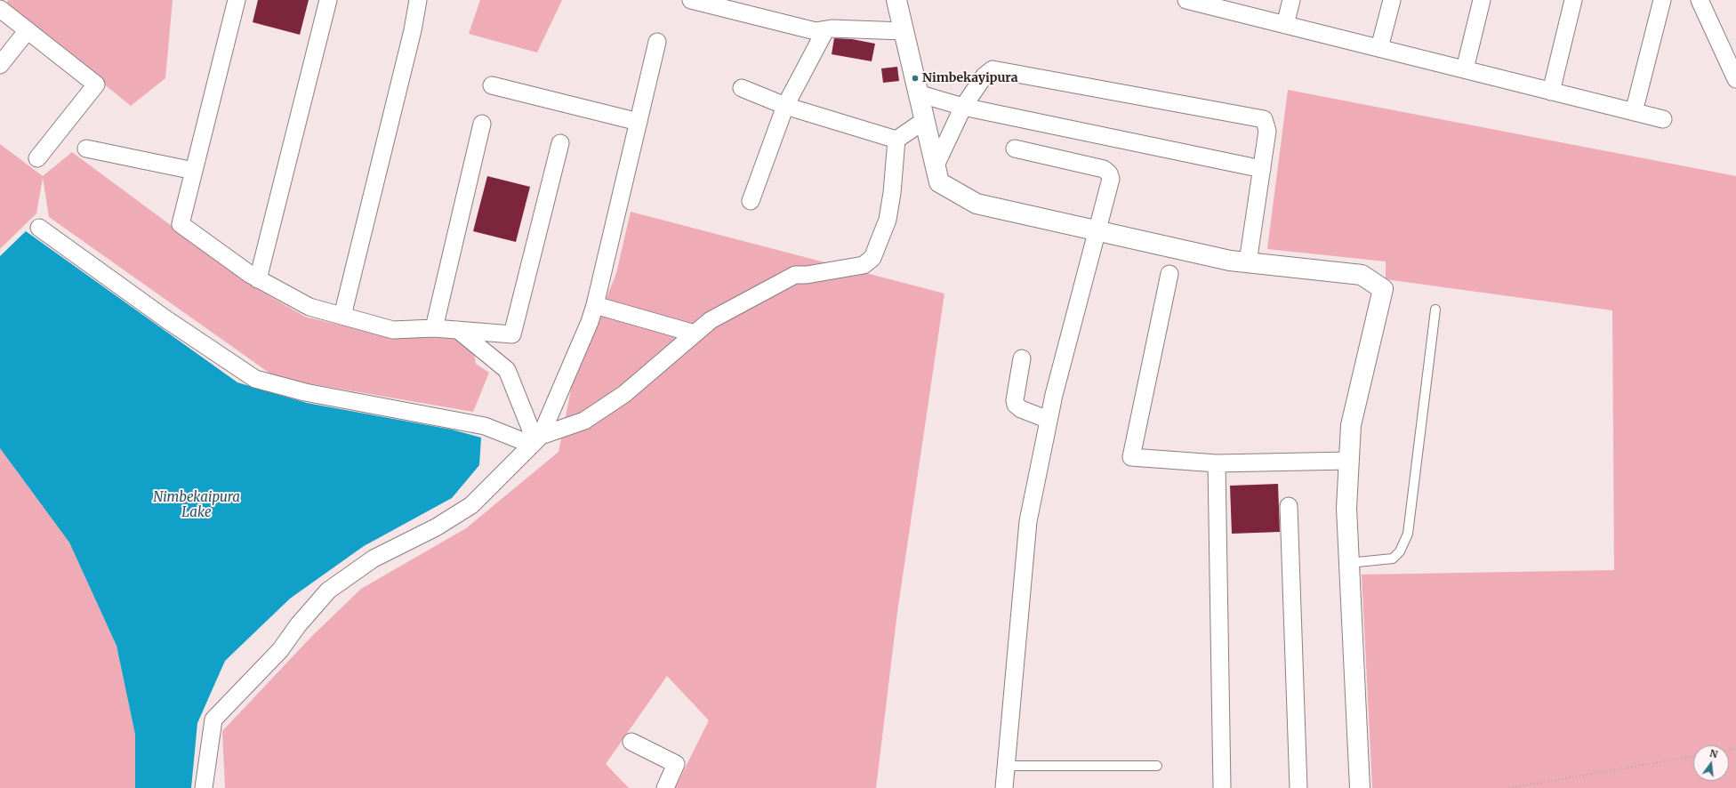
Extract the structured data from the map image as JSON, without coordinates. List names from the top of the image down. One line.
{"water":["Nimbekaipura Lake"],"places":["Nimbekayipura"],"north":"top"}
